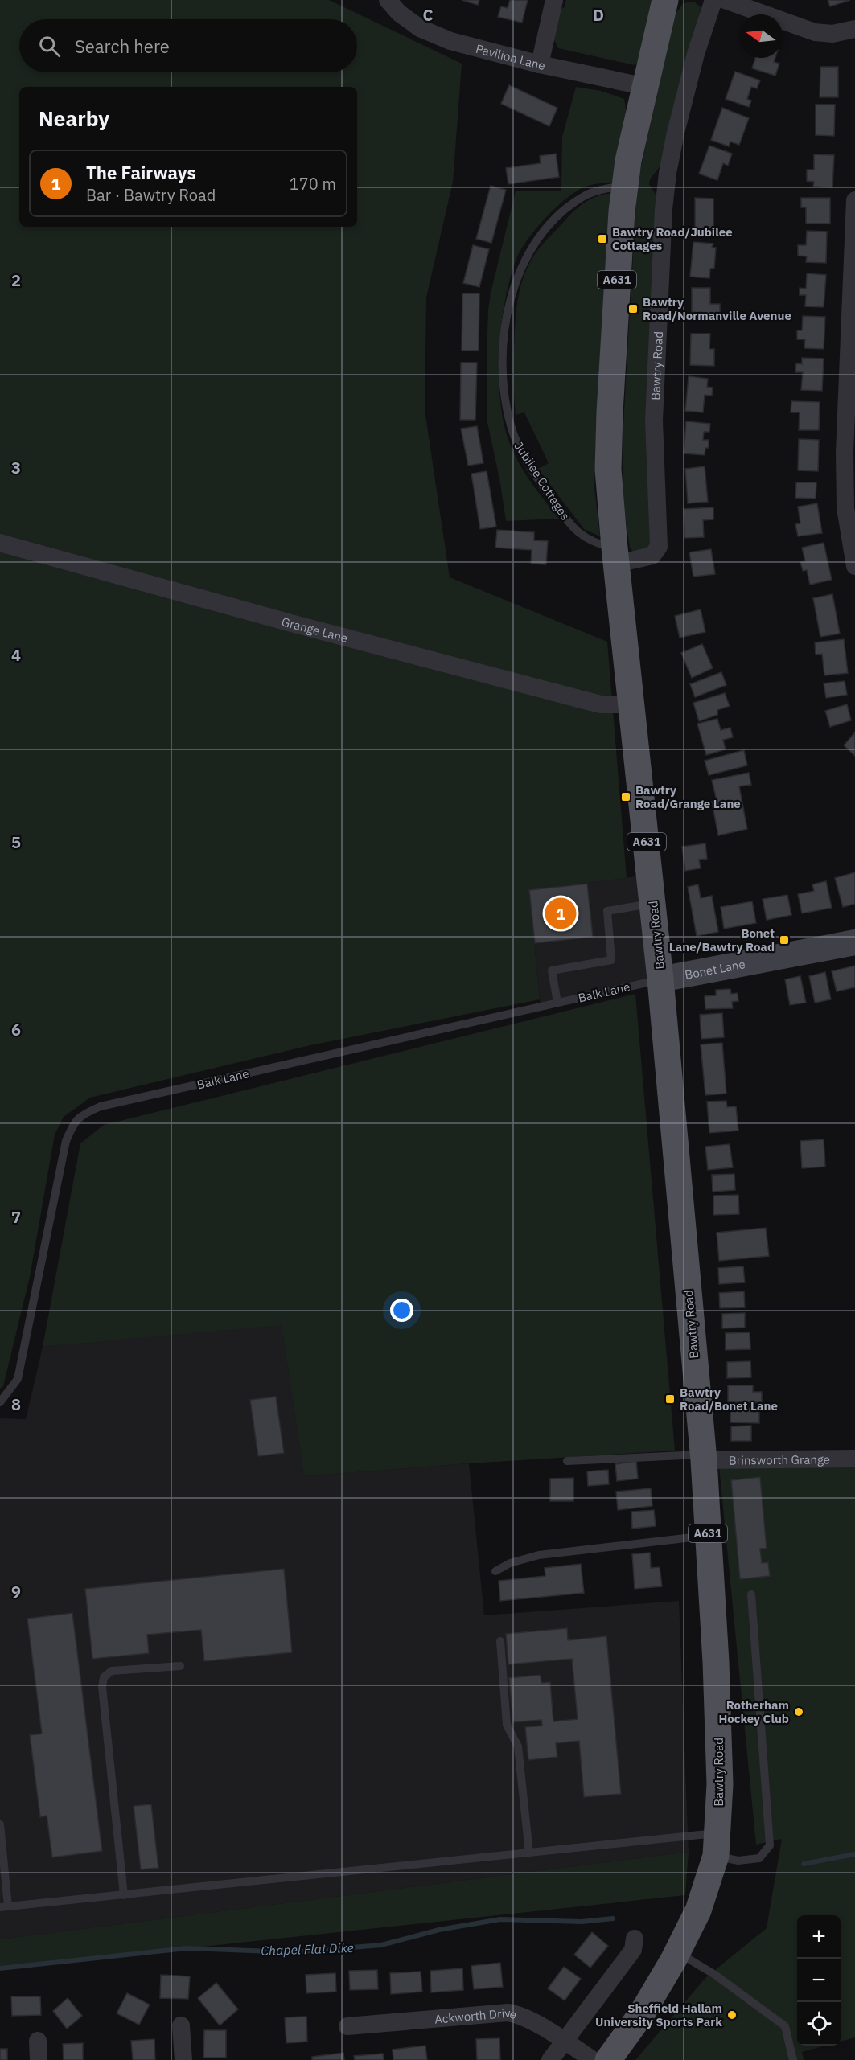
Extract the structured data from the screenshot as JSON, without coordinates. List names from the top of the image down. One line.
{"streets":{"main road":["A631","Bawtry Road","Bonet Lane"],"street":["Pavilion Lane","Grange Lane","Brinsworth Grange","Ackworth Drive"],"lane":["Jubilee Cottages","Balk Lane"]},"crossings":[["Pavilion Lane","Bawtry Road"],["Bawtry Road","Jubilee Cottages"],["Bawtry Road","Grange Lane"],["Bawtry Road","Bonet Lane"],["Bawtry Road","Balk Lane"],["Bawtry Road","Brinsworth Grange"],["Bonet Lane","Balk Lane"]],"water":["Chapel Flat Dike"],"places":{"transit":["Bawtry Road/Jubilee Cottages","Bawtry Road/Normanville Avenue","Bawtry Road/Grange Lane","Bonet Lane/Bawtry Road","Bawtry Road/Bonet Lane"],"other":["Rotherham Hockey Club","Sheffield Hallam University Sports Park"]},"north":"left","page":{"search":"Search here","heading":"Nearby","list":[{"mark":"1","name":"The Fairways","note":"Bar · Bawtry Road","value":"170 m"}],"pins":"1","map_buttons":["+","−"]},"grid":{"columns":["C","D"],"rows":["2","3","4","5","6","7","8","9"]}}
